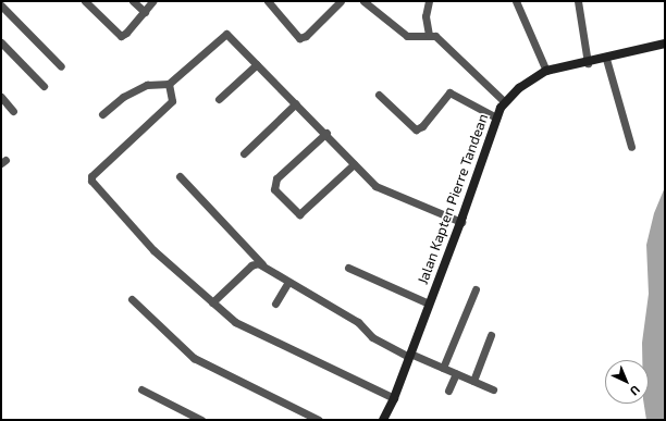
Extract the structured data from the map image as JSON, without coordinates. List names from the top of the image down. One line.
{"streets":{"main road":["Jalan Kapten Pierre Tandean"]},"north":"bottom right"}
